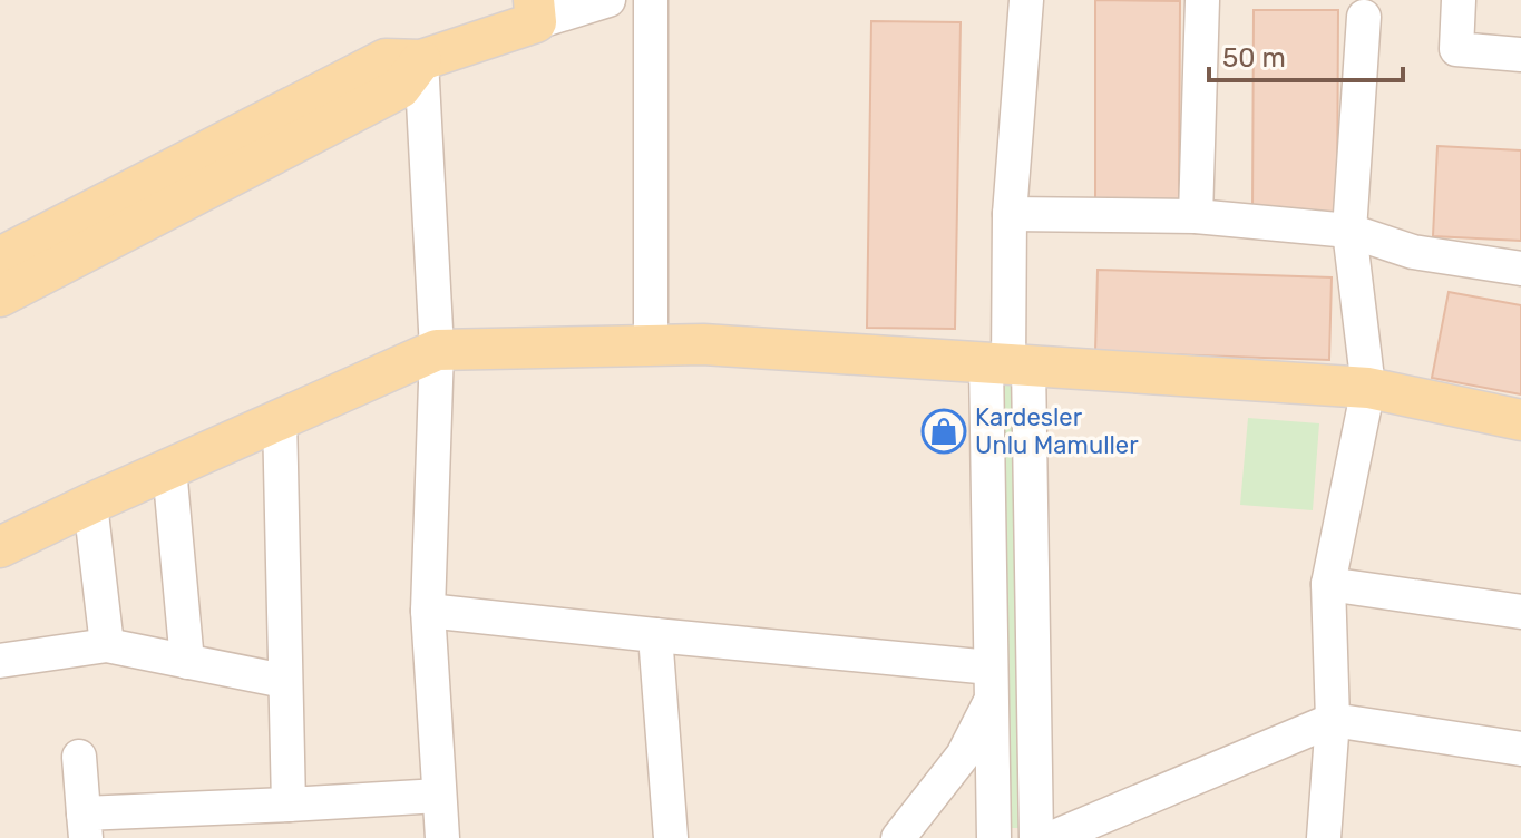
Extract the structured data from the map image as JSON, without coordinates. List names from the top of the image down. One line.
{"places":{"shop":["Kardesler Unlu Mamuller"]},"scale_bar":"50 m"}
